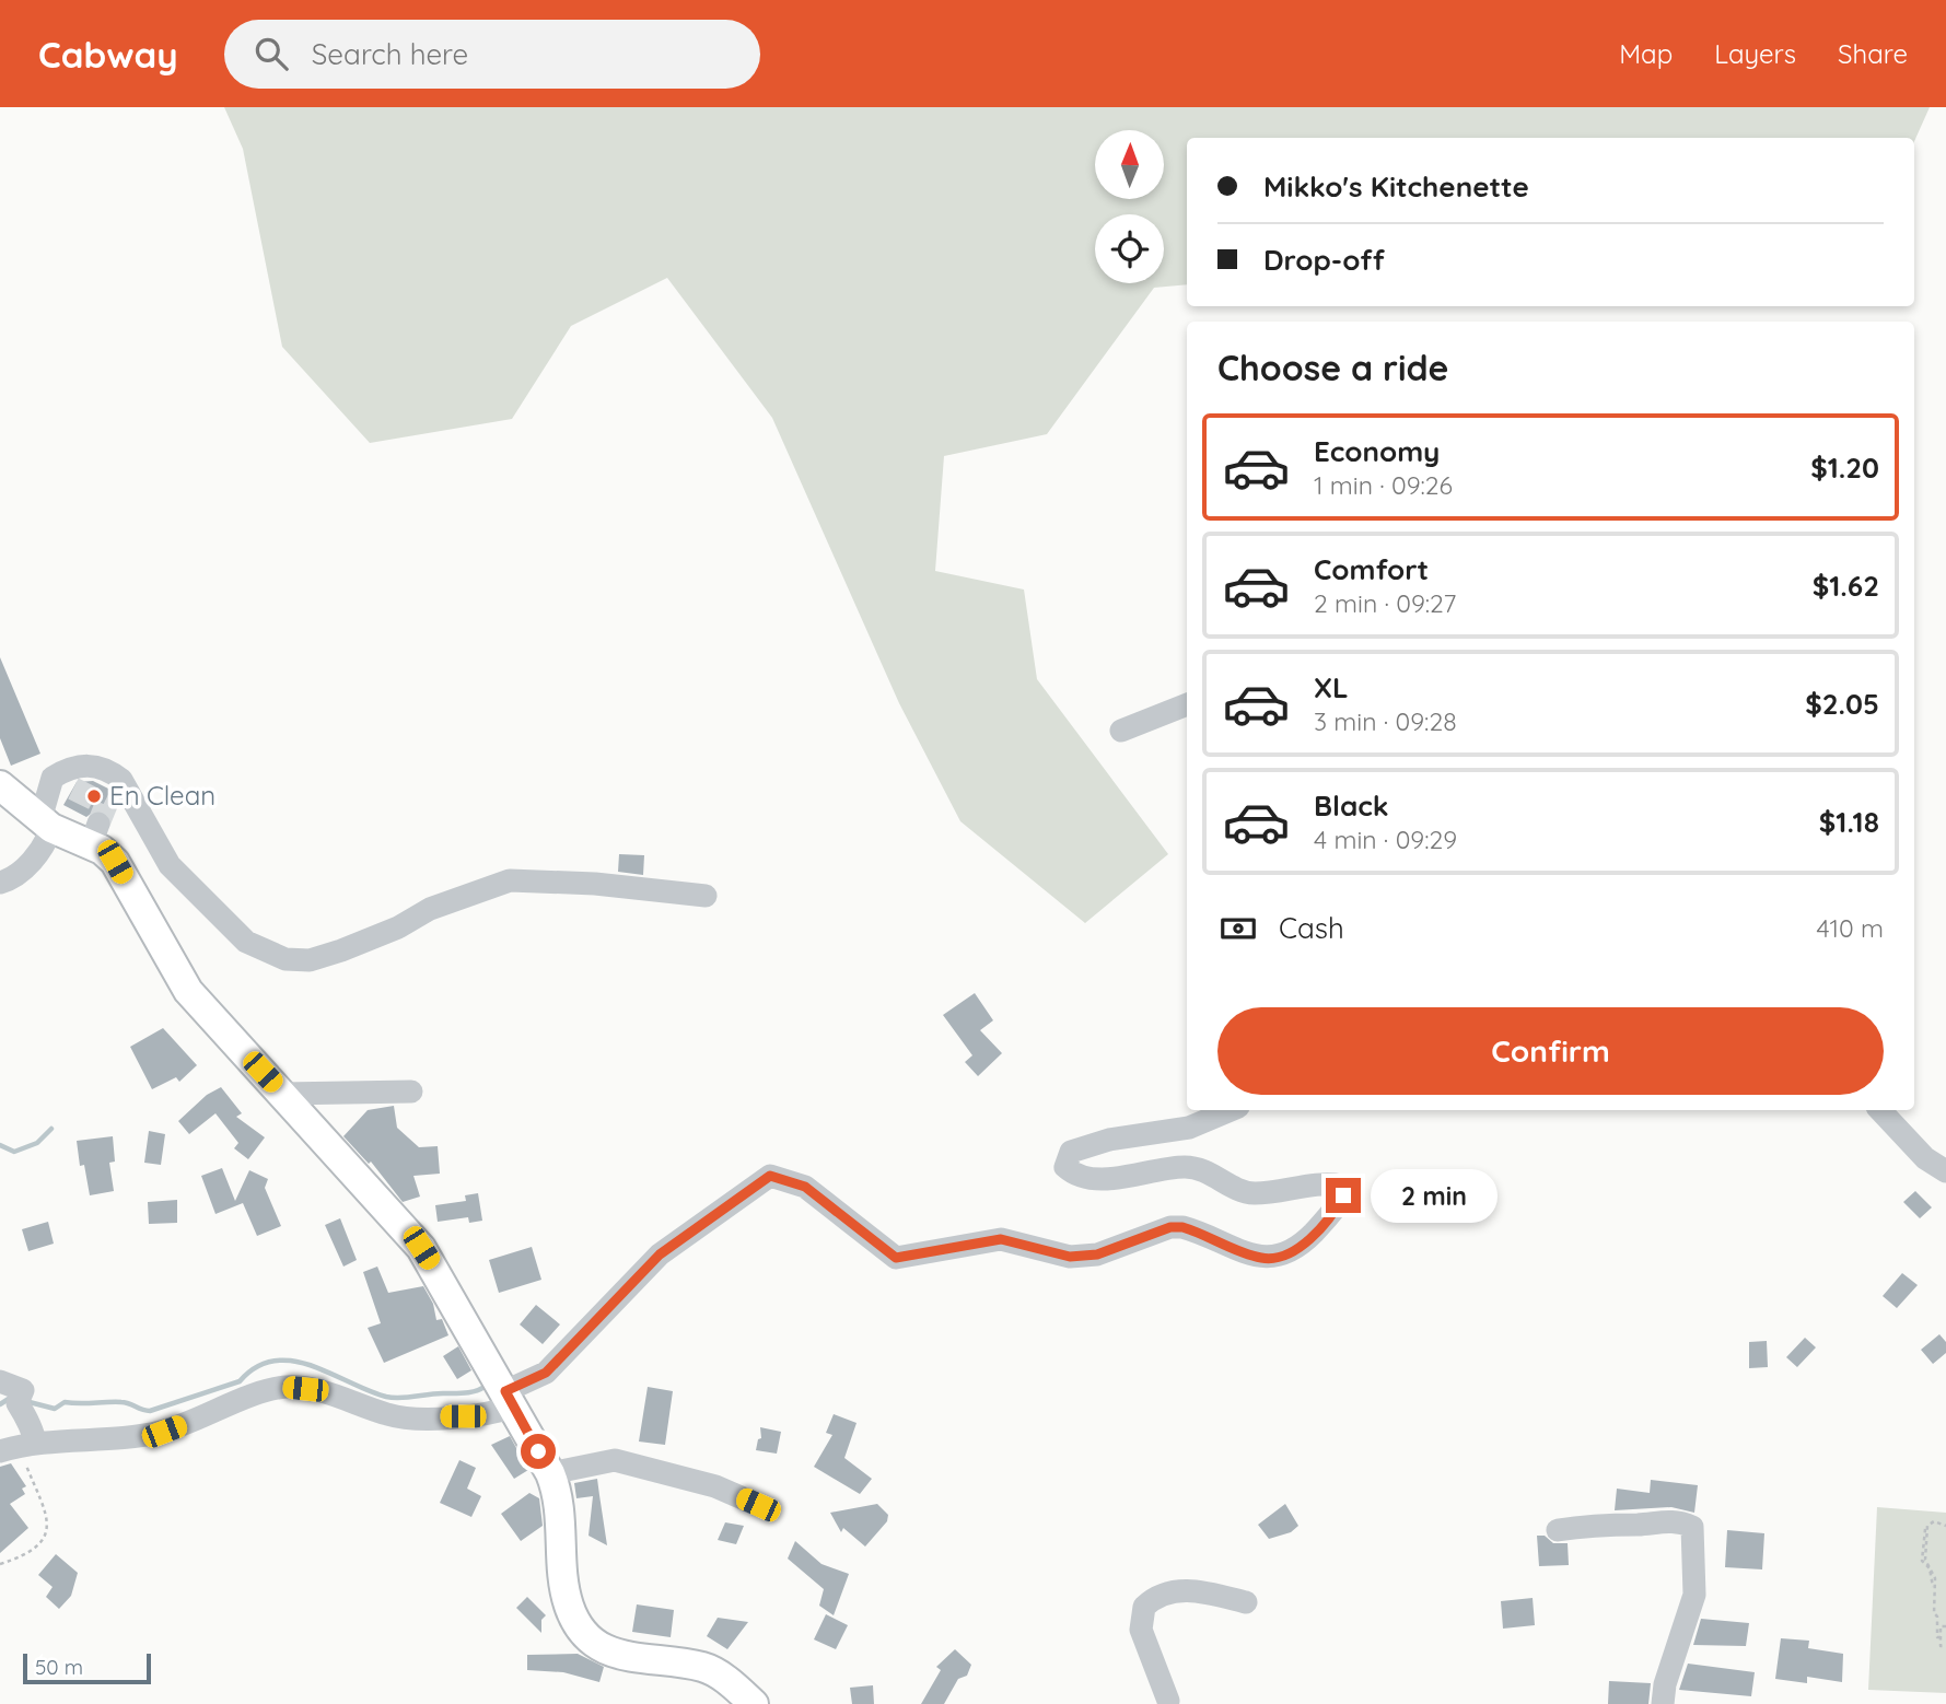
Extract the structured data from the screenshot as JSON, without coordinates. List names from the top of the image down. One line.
{"places":["En Clean"],"scale_bar":"50 m","north":"top","page":{"header":"Cabway","search":"Search here","nav":["Map","Layers","Share"],"banner":["Mikko's Kitchenette","Drop-off"],"heading":"Choose a ride","list":[{"name":"Economy","note":"1 min · 09:26","value":"$1.20"},{"name":"Comfort","note":"2 min · 09:27","value":"$1.62"},{"name":"XL","note":"3 min · 09:28","value":"$2.05"},{"name":"Black","note":"4 min · 09:29","value":"$1.18"}],"pay":["Cash","410 m"],"buttons":"Confirm","bubble":"2 min","scale":"50 m"}}
